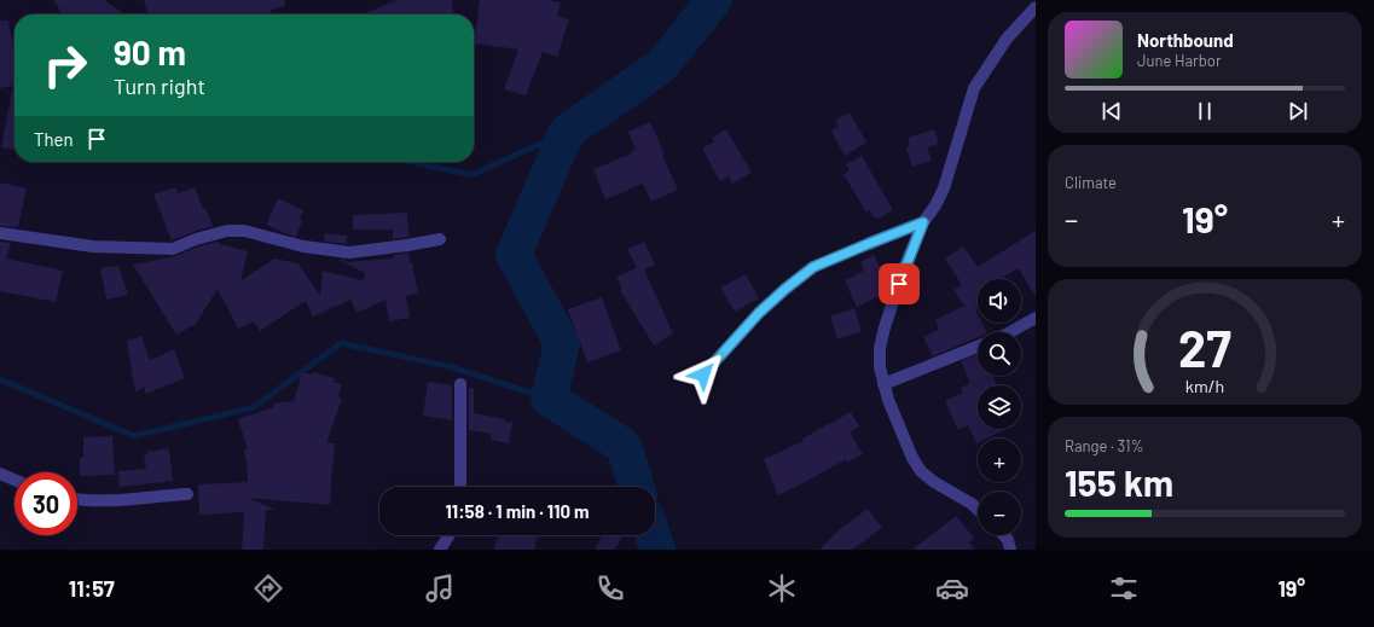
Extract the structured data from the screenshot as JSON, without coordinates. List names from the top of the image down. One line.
{"page":{"turn":["90 m","Turn right"],"song":["Northbound","June Harbor"],"then":"Then","tile":["Climate",["Range · 31%","155 km"]],"heat":["−","19°","+"],"map_buttons":["+","−"],"limit":"30","trip":"11:58 · 1 min · 110 m","tabs":["11:57","19°"],"gauge":["27","km/h"]}}
